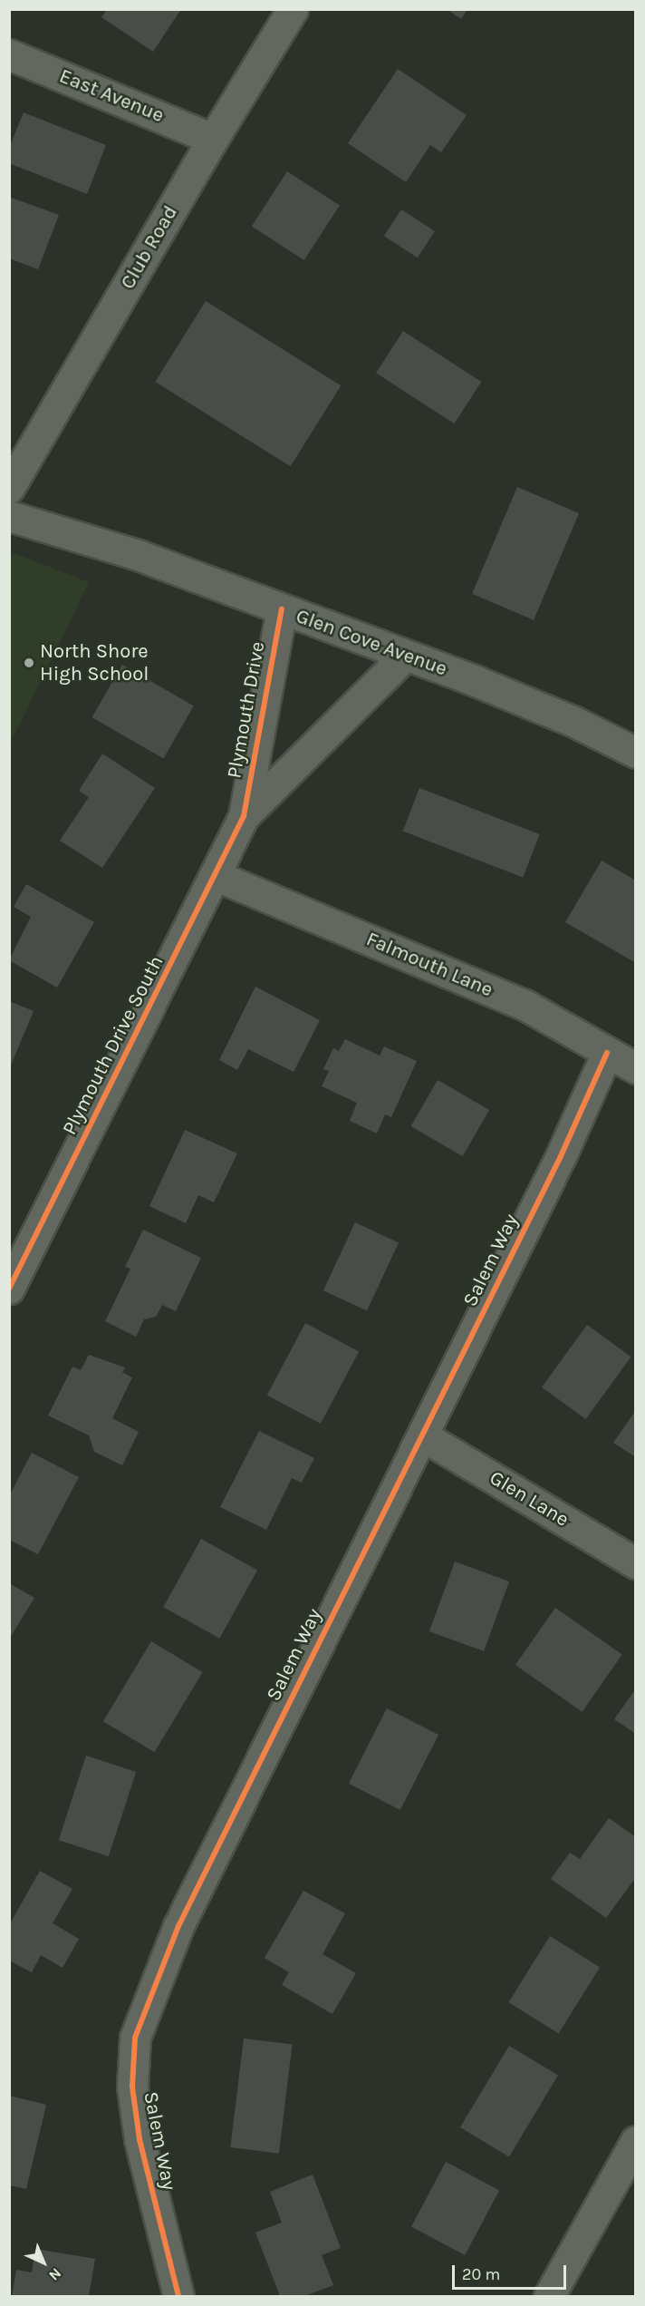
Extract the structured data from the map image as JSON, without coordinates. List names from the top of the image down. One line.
{"streets":{"street":["East Avenue","Club Road","Glen Cove Avenue","Plymouth Drive","Falmouth Lane","Plymouth Drive South","Salem Way","Glen Lane"]},"crossings":[["East Avenue","Club Road"],["Glen Cove Avenue","Plymouth Drive"],["Plymouth Drive","Plymouth Drive South"],["Falmouth Lane","Plymouth Drive South"],["Falmouth Lane","Salem Way"],["Salem Way","Glen Lane"]],"places":["North Shore High School"],"scale_bar":"20 m","north":"bottom right"}
